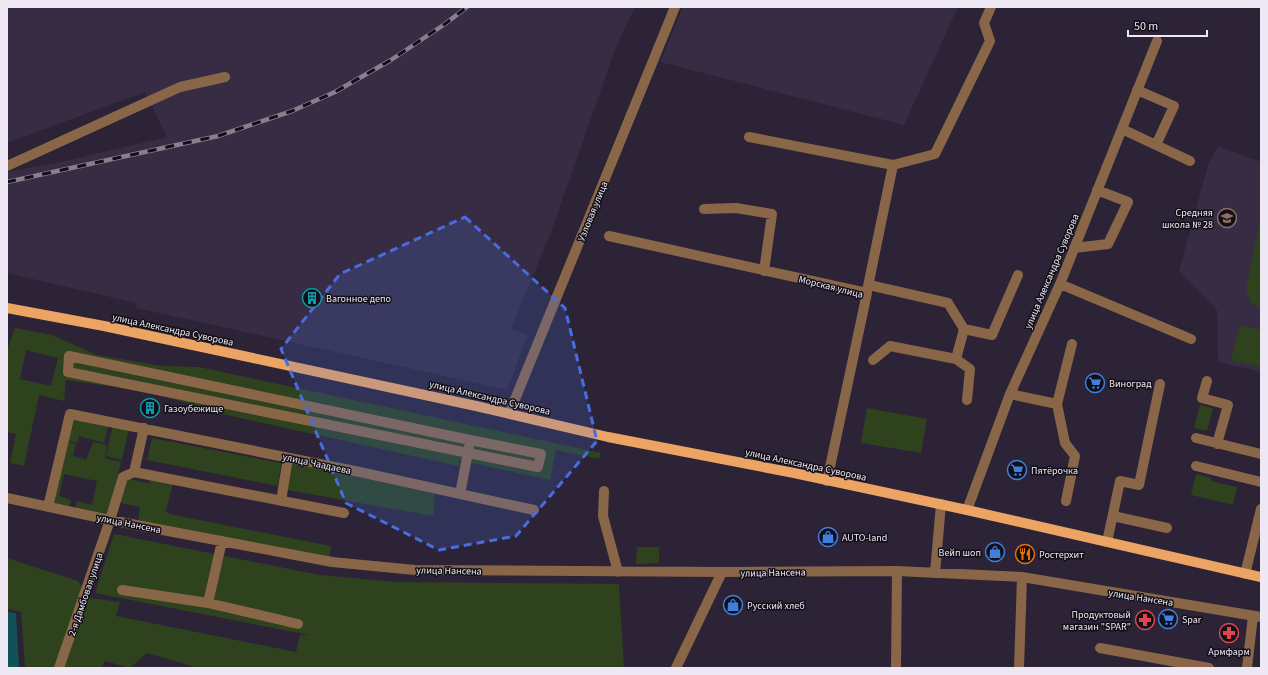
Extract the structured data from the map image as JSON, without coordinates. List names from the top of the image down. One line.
{"streets":{"main road":["улица Александра Суворова"],"street":["Узловая улица","Морская улица","улица Чаадаева","улица Нансена","2-я Дамбовая улица"]},"crossings":[["Узловая улица","улица Александра Суворова"],["улица Александра Суворова","Морская улица"],["улица Чаадаева","улица Нансена"],["улица Нансена","2-я Дамбовая улица"]],"places":{"school or university":["Средняя школа № 28"],"building":["Вагонное депо","Газоубежище"],"supermarket":["Виноград","Пятёрочка","Spar"],"shop":["AUTO-land","Вейп шоп","Русский хлеб"],"restaurant":["Ростерхит"],"pharmacy":["Продуктовый магазин \"SPAR\"","Армфарм"]},"scale_bar":"50 m"}
